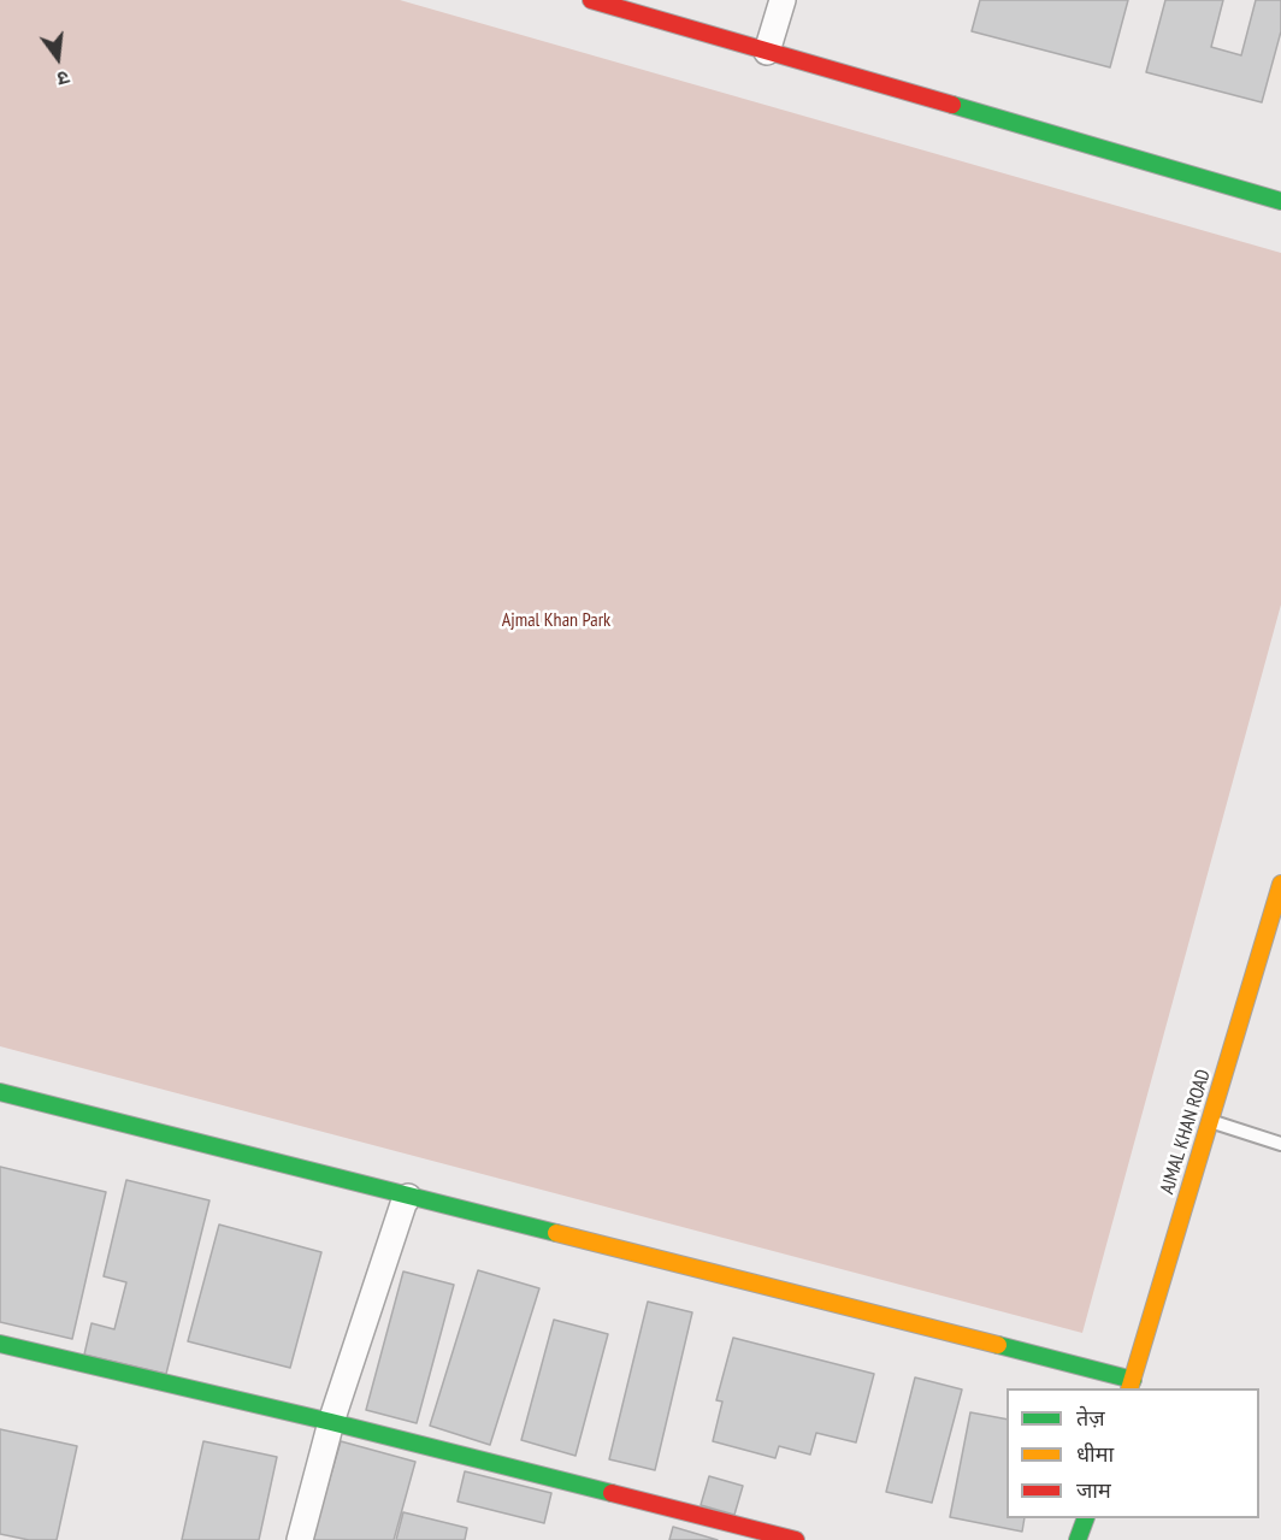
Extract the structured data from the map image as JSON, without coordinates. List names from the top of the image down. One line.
{"streets":{"street":["AJMAL KHAN ROAD"]},"parks":["Ajmal Khan Park"],"legend":["तेज़","धीमा","जाम"],"north":"bottom"}
